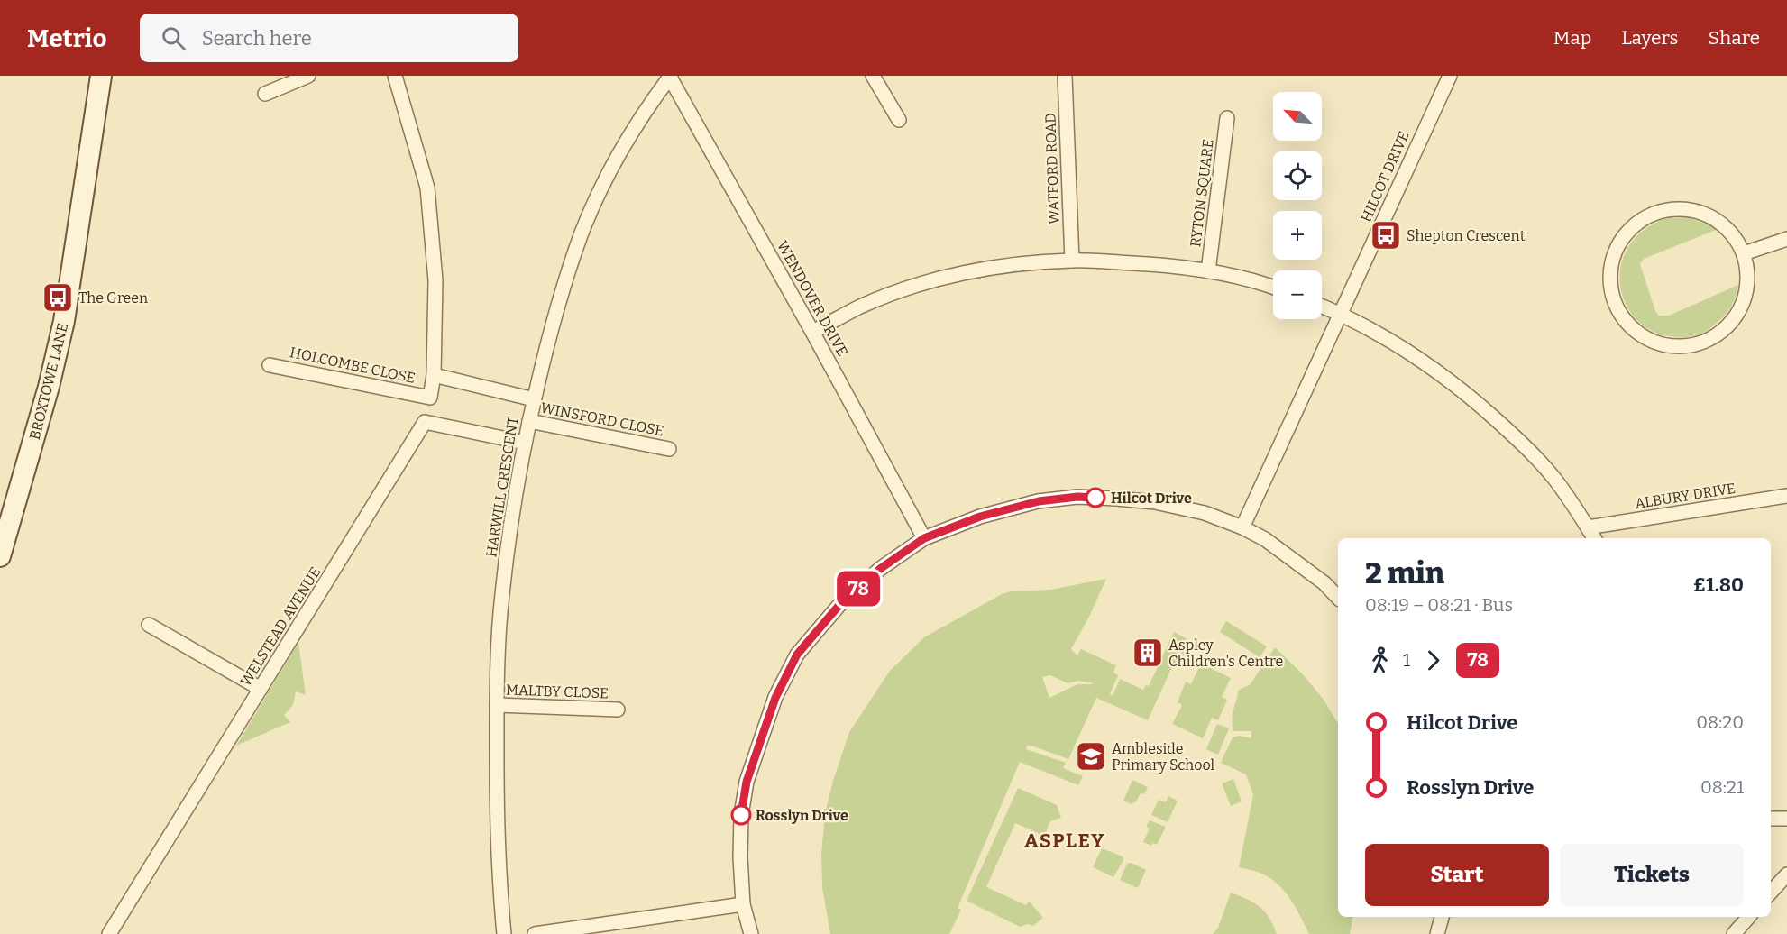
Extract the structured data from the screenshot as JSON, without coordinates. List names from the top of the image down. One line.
{"streets":{"main road":["BROXTOWE LANE"],"street":["WATFORD ROAD","HILCOT DRIVE","RYTON SQUARE","WENDOVER DRIVE","HOLCOMBE CLOSE","WINSFORD CLOSE","HARWILL CRESCENT","ALBURY DRIVE","WELSTEAD AVENUE","MALTBY CLOSE"]},"crossings":[["WENDOVER DRIVE","HARWILL CRESCENT"],["WINSFORD CLOSE","HARWILL CRESCENT"],["HARWILL CRESCENT","WELSTEAD AVENUE"],["HARWILL CRESCENT","MALTBY CLOSE"]],"districts":["ASPLEY"],"places":{"bus stop":["Shepton Crescent","The Green"],"other":["Hilcot Drive","Rosslyn Drive"],"building":["Aspley Children's Centre"],"school or university":["Ambleside Primary School"]},"lines":["bus line 78"],"north":"top left","page":{"header":"Metrio","search":"Search here","nav":["Map","Layers","Share"],"on_map":"78","map_buttons":["+","−"],"heading":["2 min","08:19 – 08:21 · Bus","£1.80"],"legs":["1","78"],"list":[{"name":"Hilcot Drive","value":"08:20"},{"name":"Rosslyn Drive","value":"08:21"}],"buttons":["Start","Tickets"]}}
